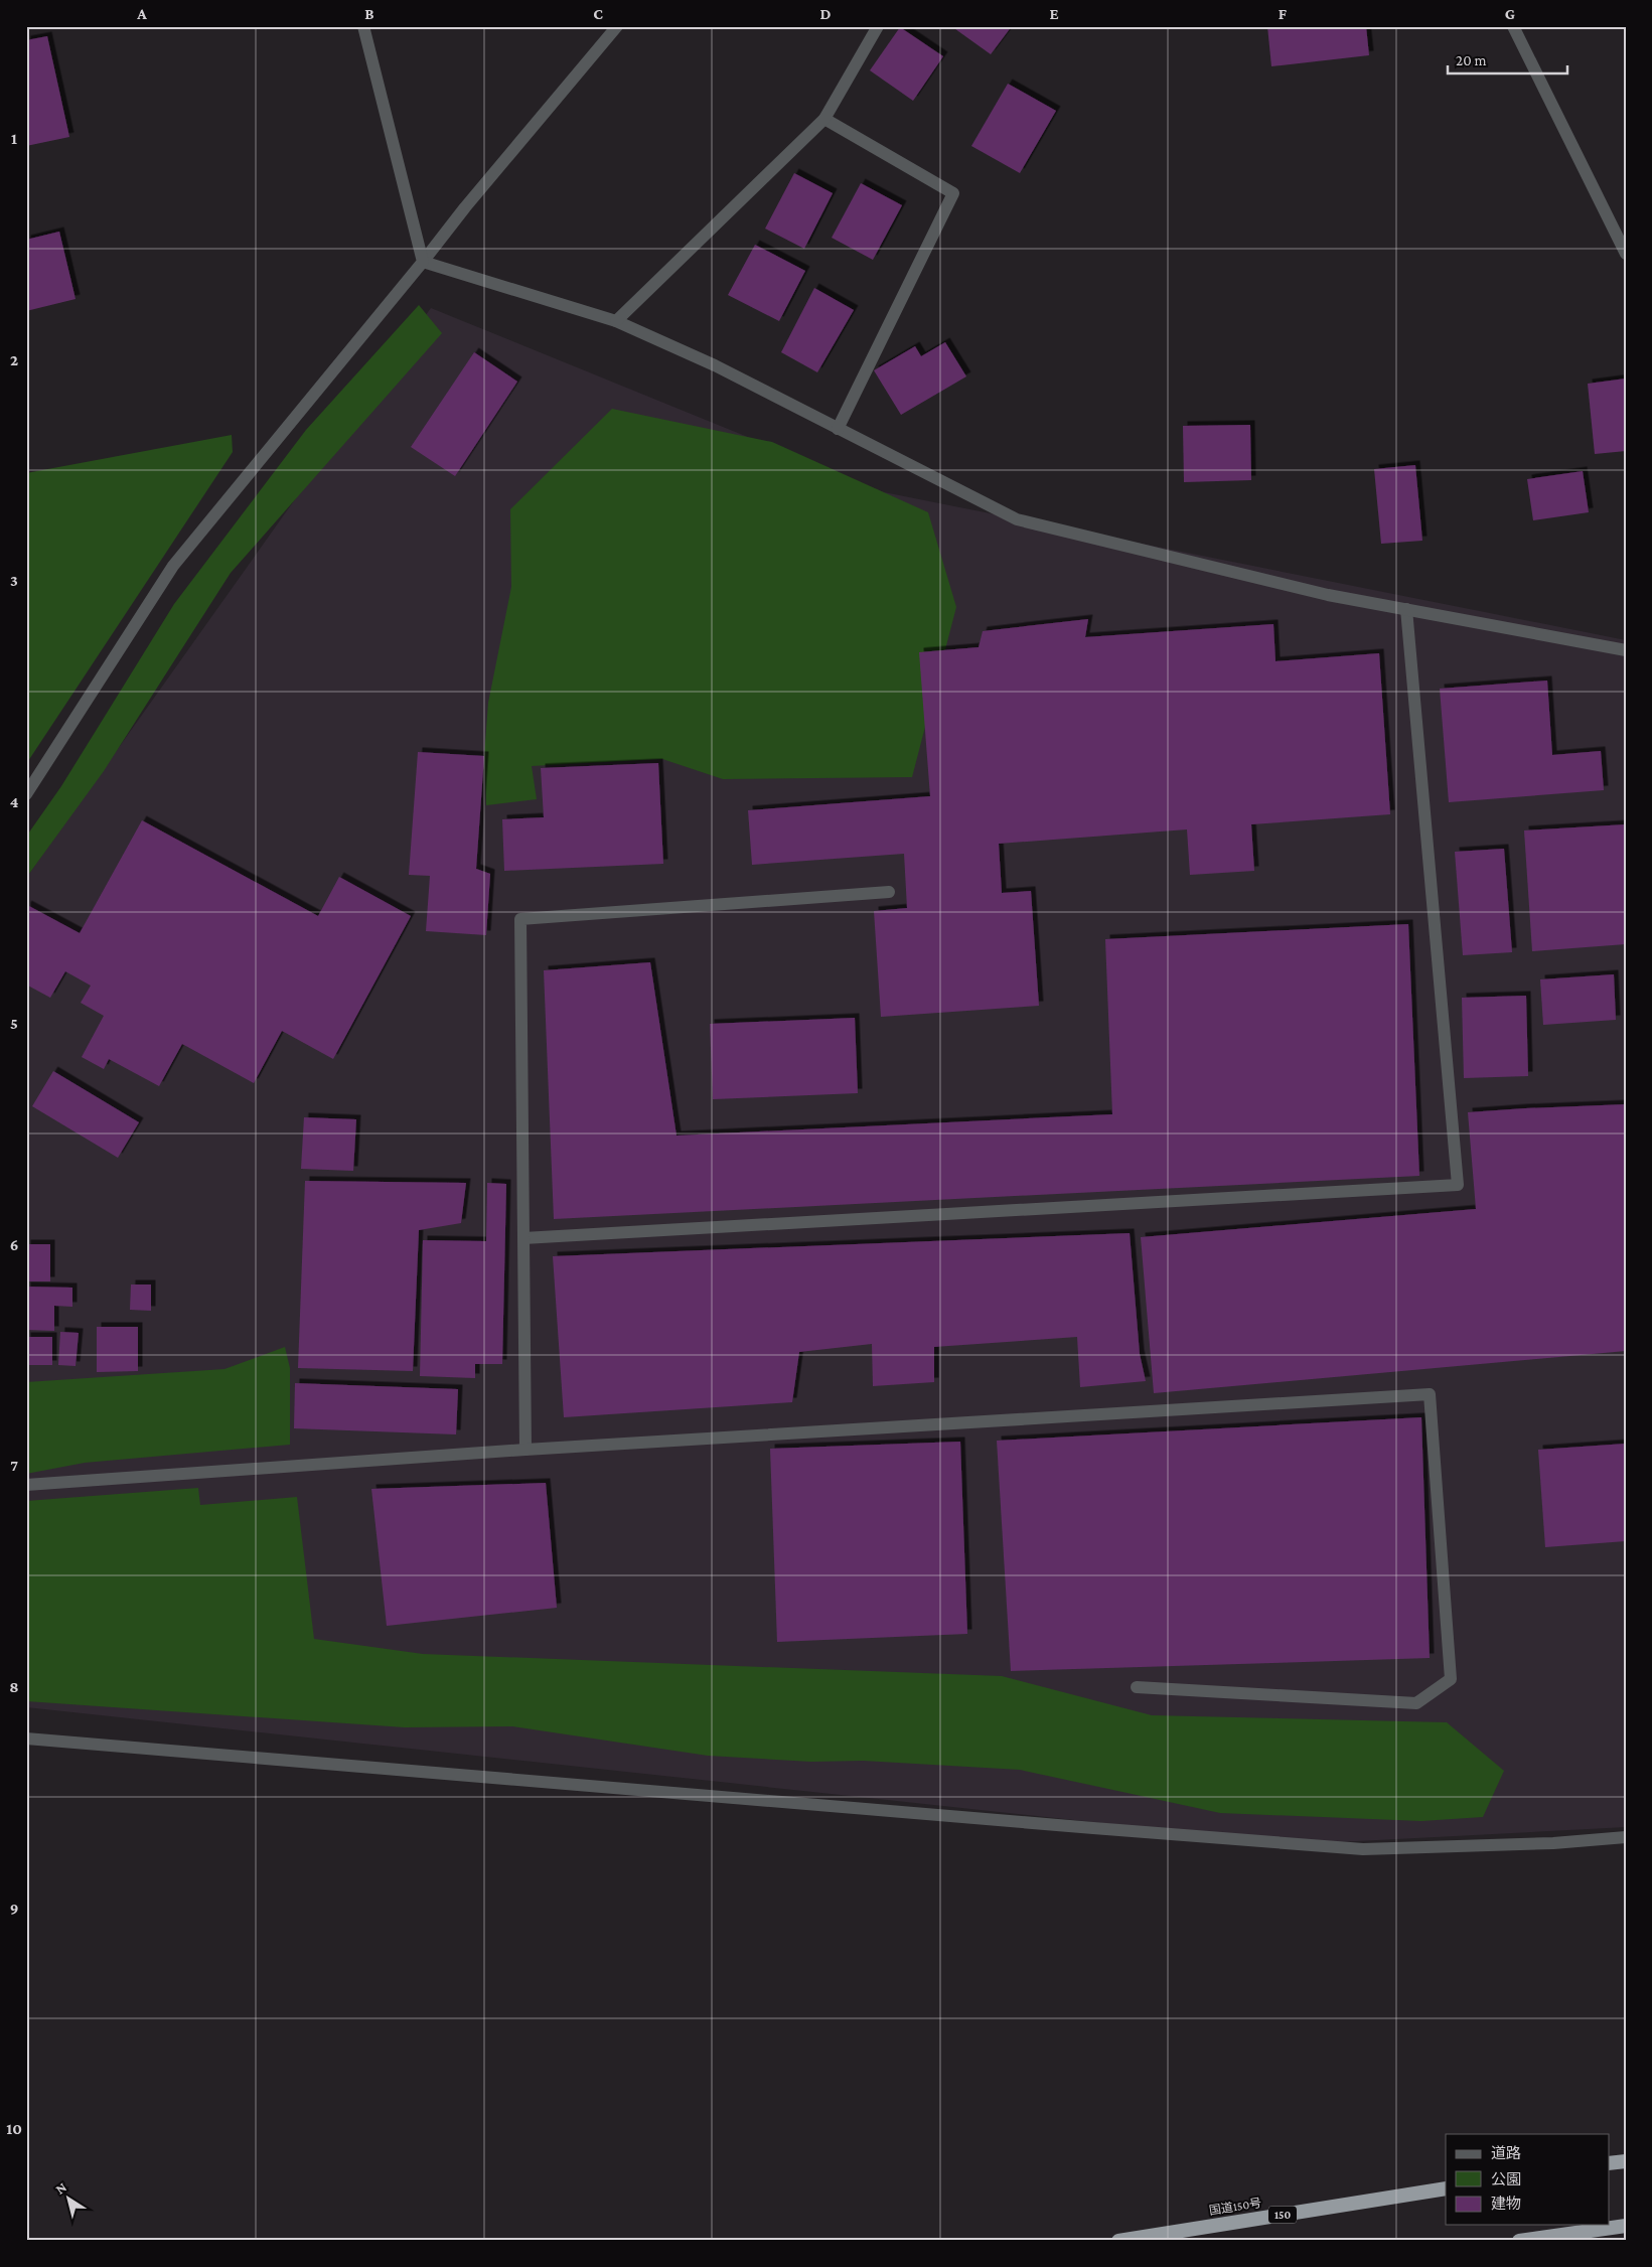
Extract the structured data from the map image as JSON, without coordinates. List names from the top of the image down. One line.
{"streets":{"highway":["国道150号","150"]},"legend":["道路","公園","建物"],"scale_bar":"20 m","north":"top left","grid":{"columns":["A","B","C","D","E","F","G"],"rows":["1","2","3","4","5","6","7","8","9","10"]}}
